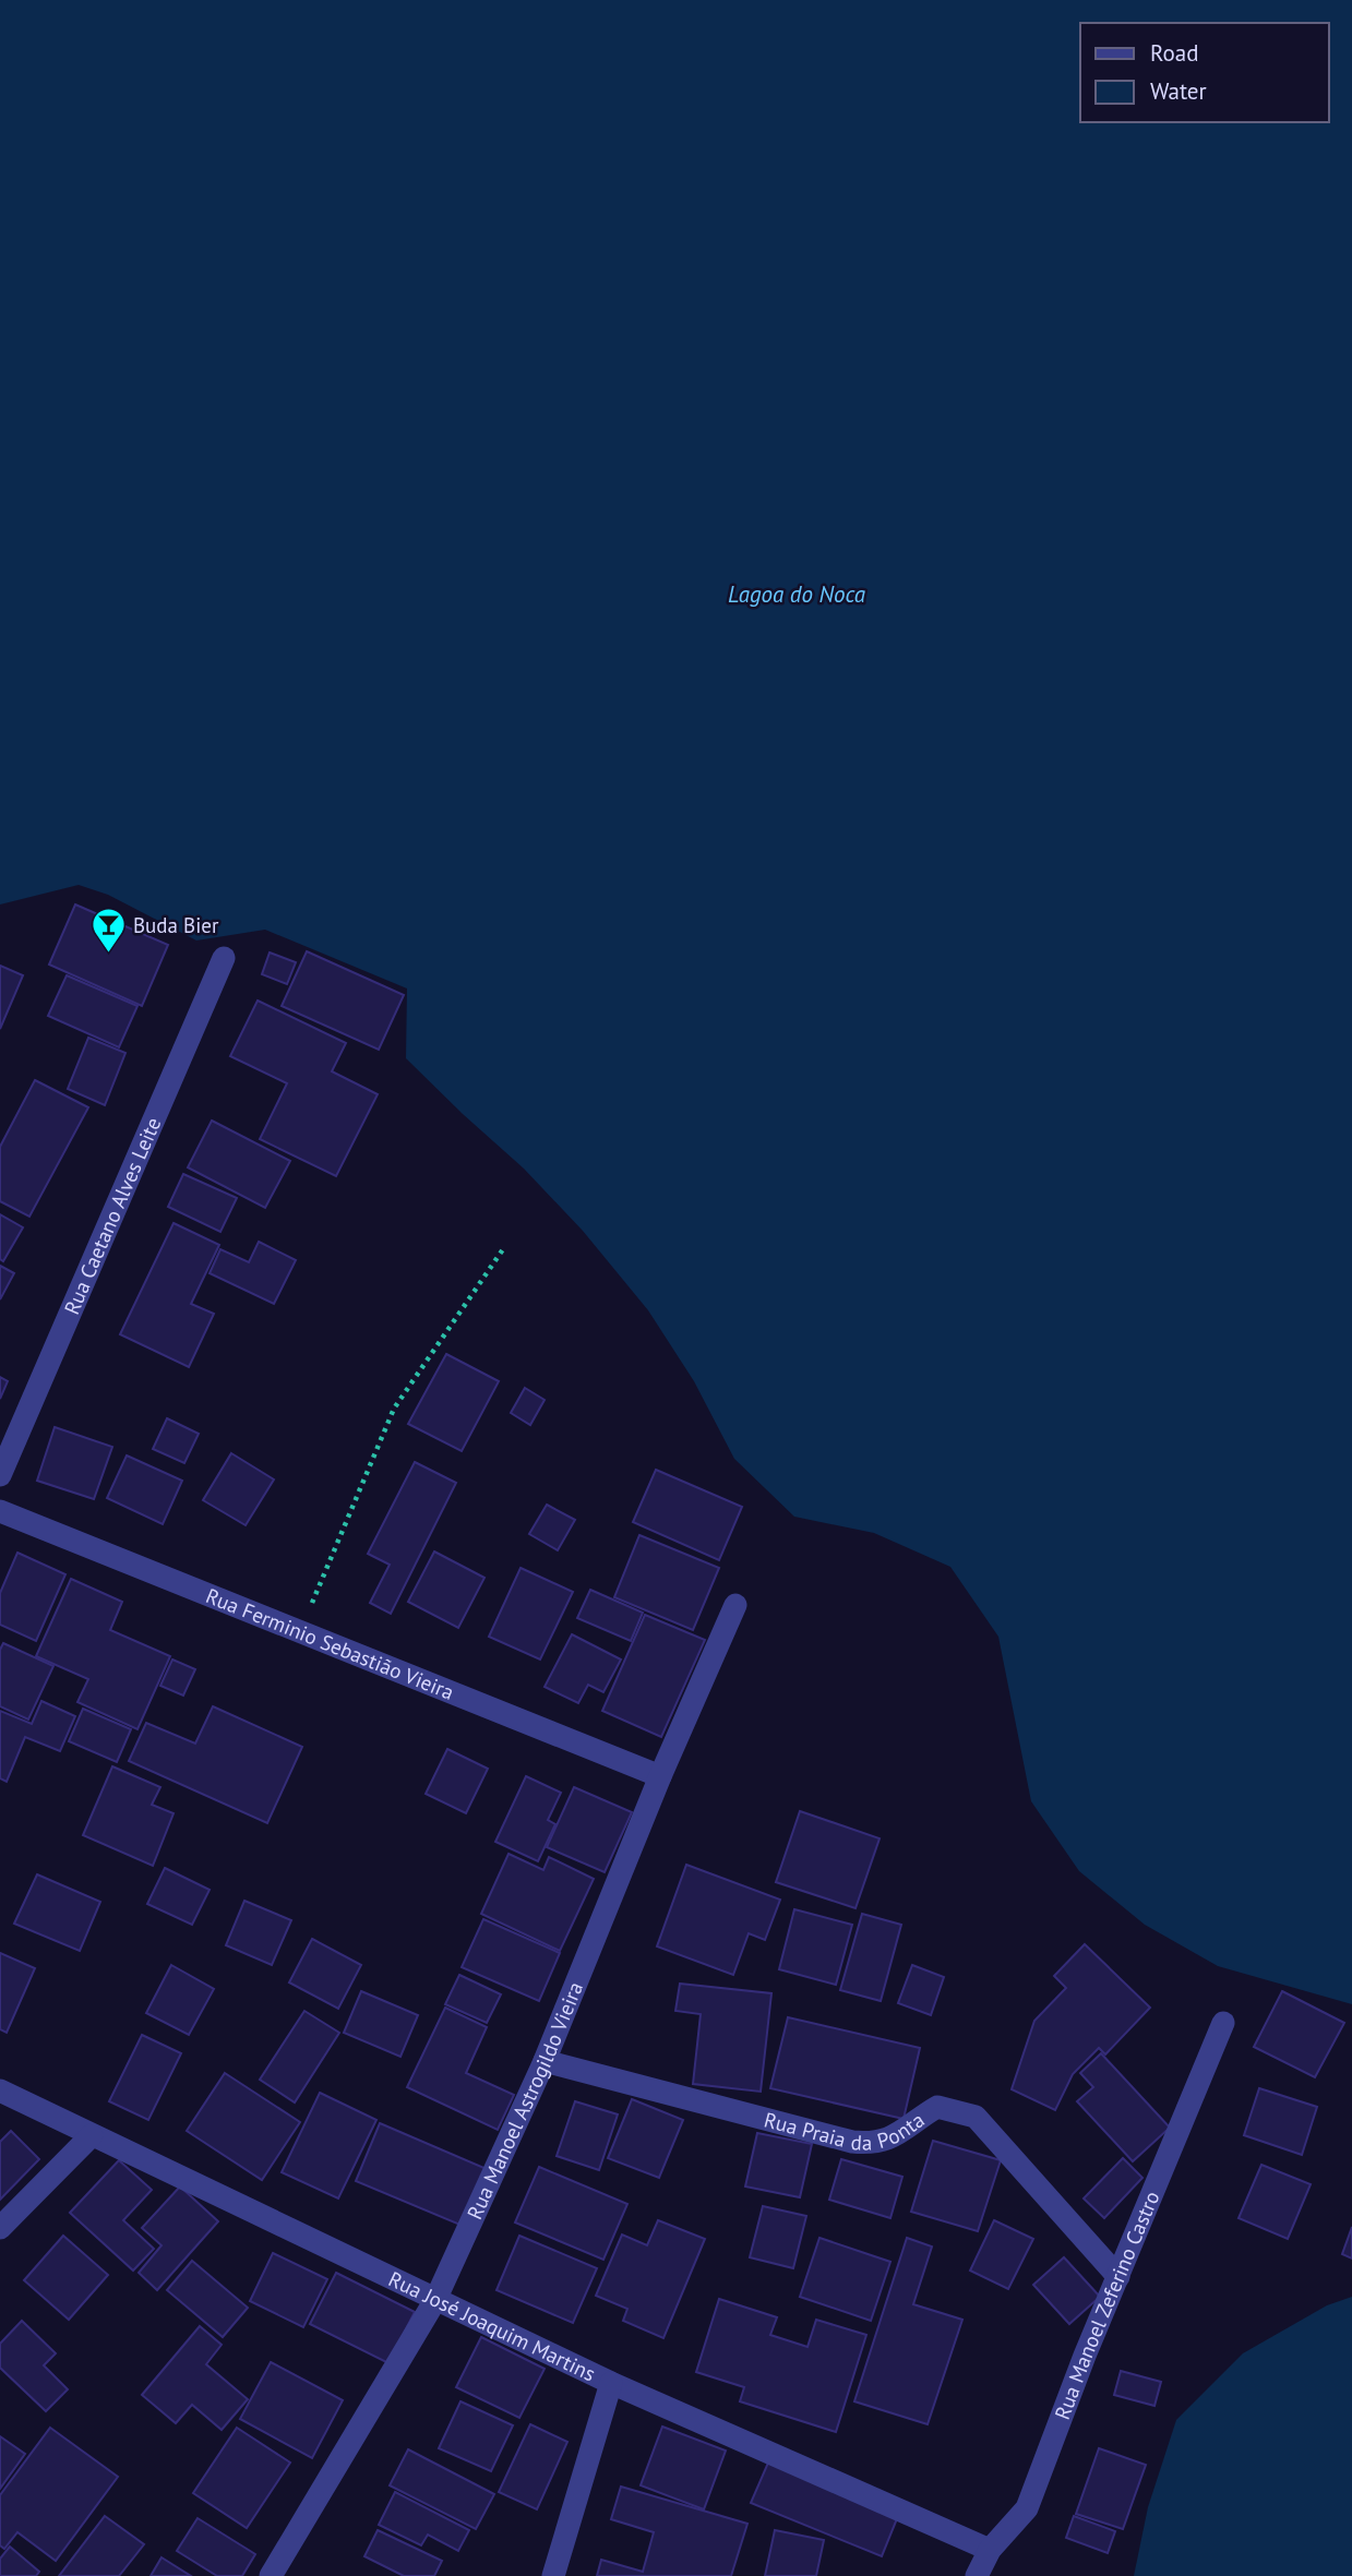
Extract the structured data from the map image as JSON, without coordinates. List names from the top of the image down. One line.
{"streets":{"street":["Rua Caetano Alves Leite","Rua Ferminio Sebastião Vieira","Rua Manoel Astrogildo Vieira","Rua Praia da Ponta","Rua Manoel Zeferino Castro","Rua José Joaquim Martins"]},"crossings":[["Rua Ferminio Sebastião Vieira","Rua Manoel Astrogildo Vieira"],["Rua Manoel Astrogildo Vieira","Rua Praia da Ponta"],["Rua Manoel Astrogildo Vieira","Rua José Joaquim Martins"],["Rua Praia da Ponta","Rua Manoel Zeferino Castro"],["Rua Manoel Zeferino Castro","Rua José Joaquim Martins"]],"water":["Lagoa do Noca"],"places":{"bar":["Buda Bier"]},"legend":["Road","Water"]}
